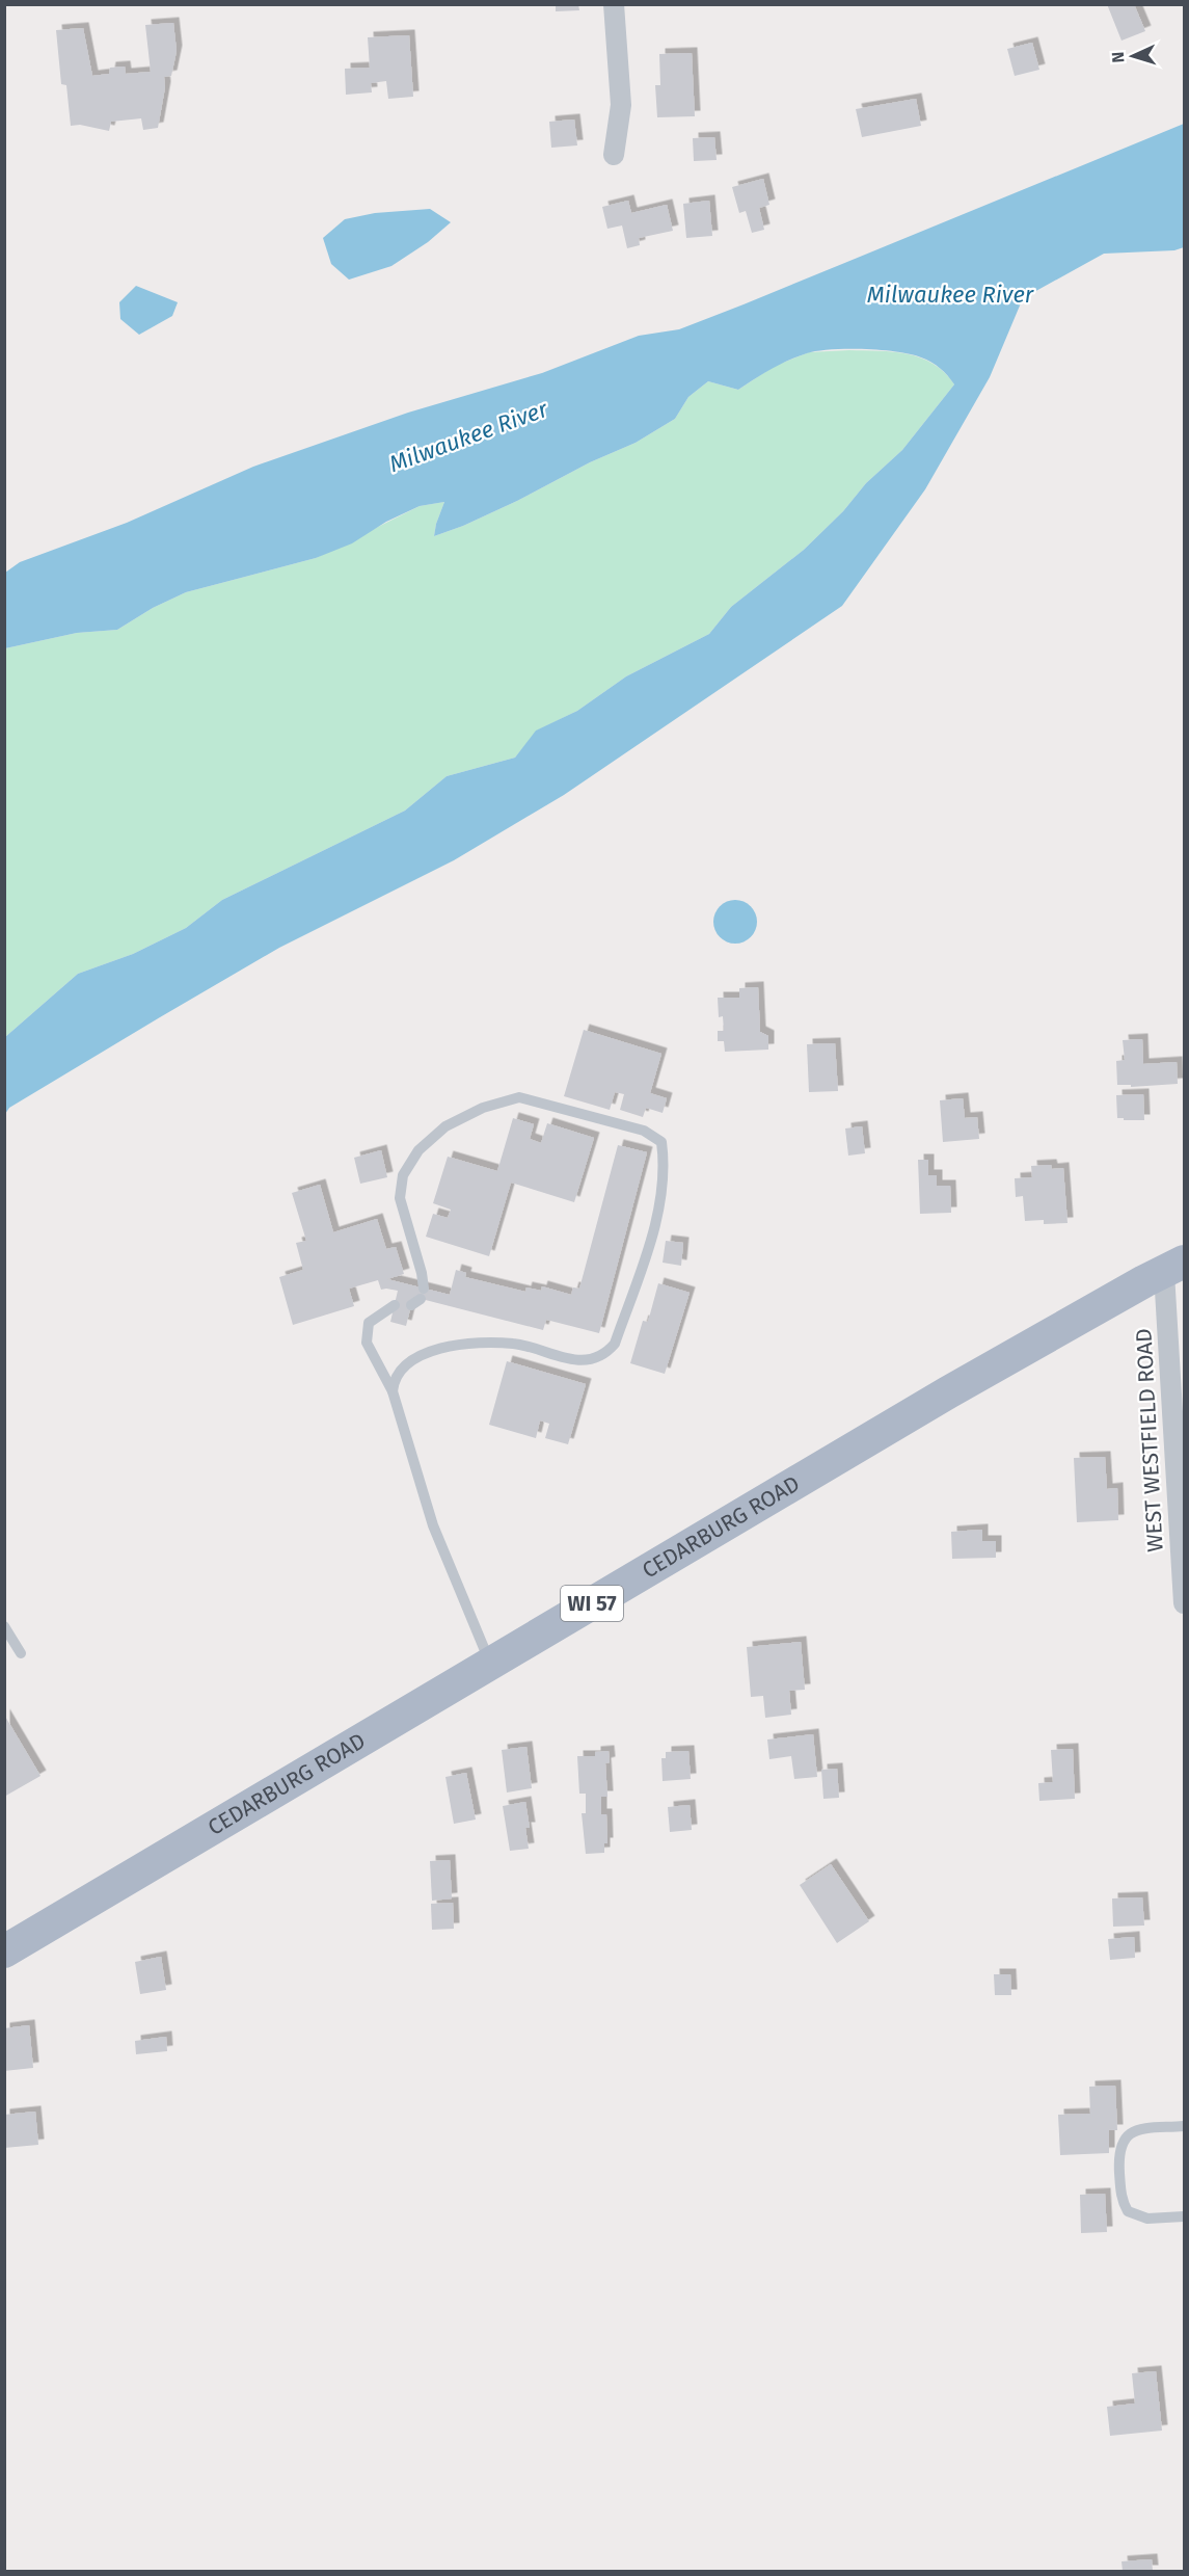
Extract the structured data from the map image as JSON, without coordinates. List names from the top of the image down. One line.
{"streets":{"main road":["CEDARBURG ROAD","WI 57"],"street":["WEST WESTFIELD ROAD"]},"crossings":[["WEST WESTFIELD ROAD","CEDARBURG ROAD"]],"water":["Milwaukee River"],"north":"left"}
